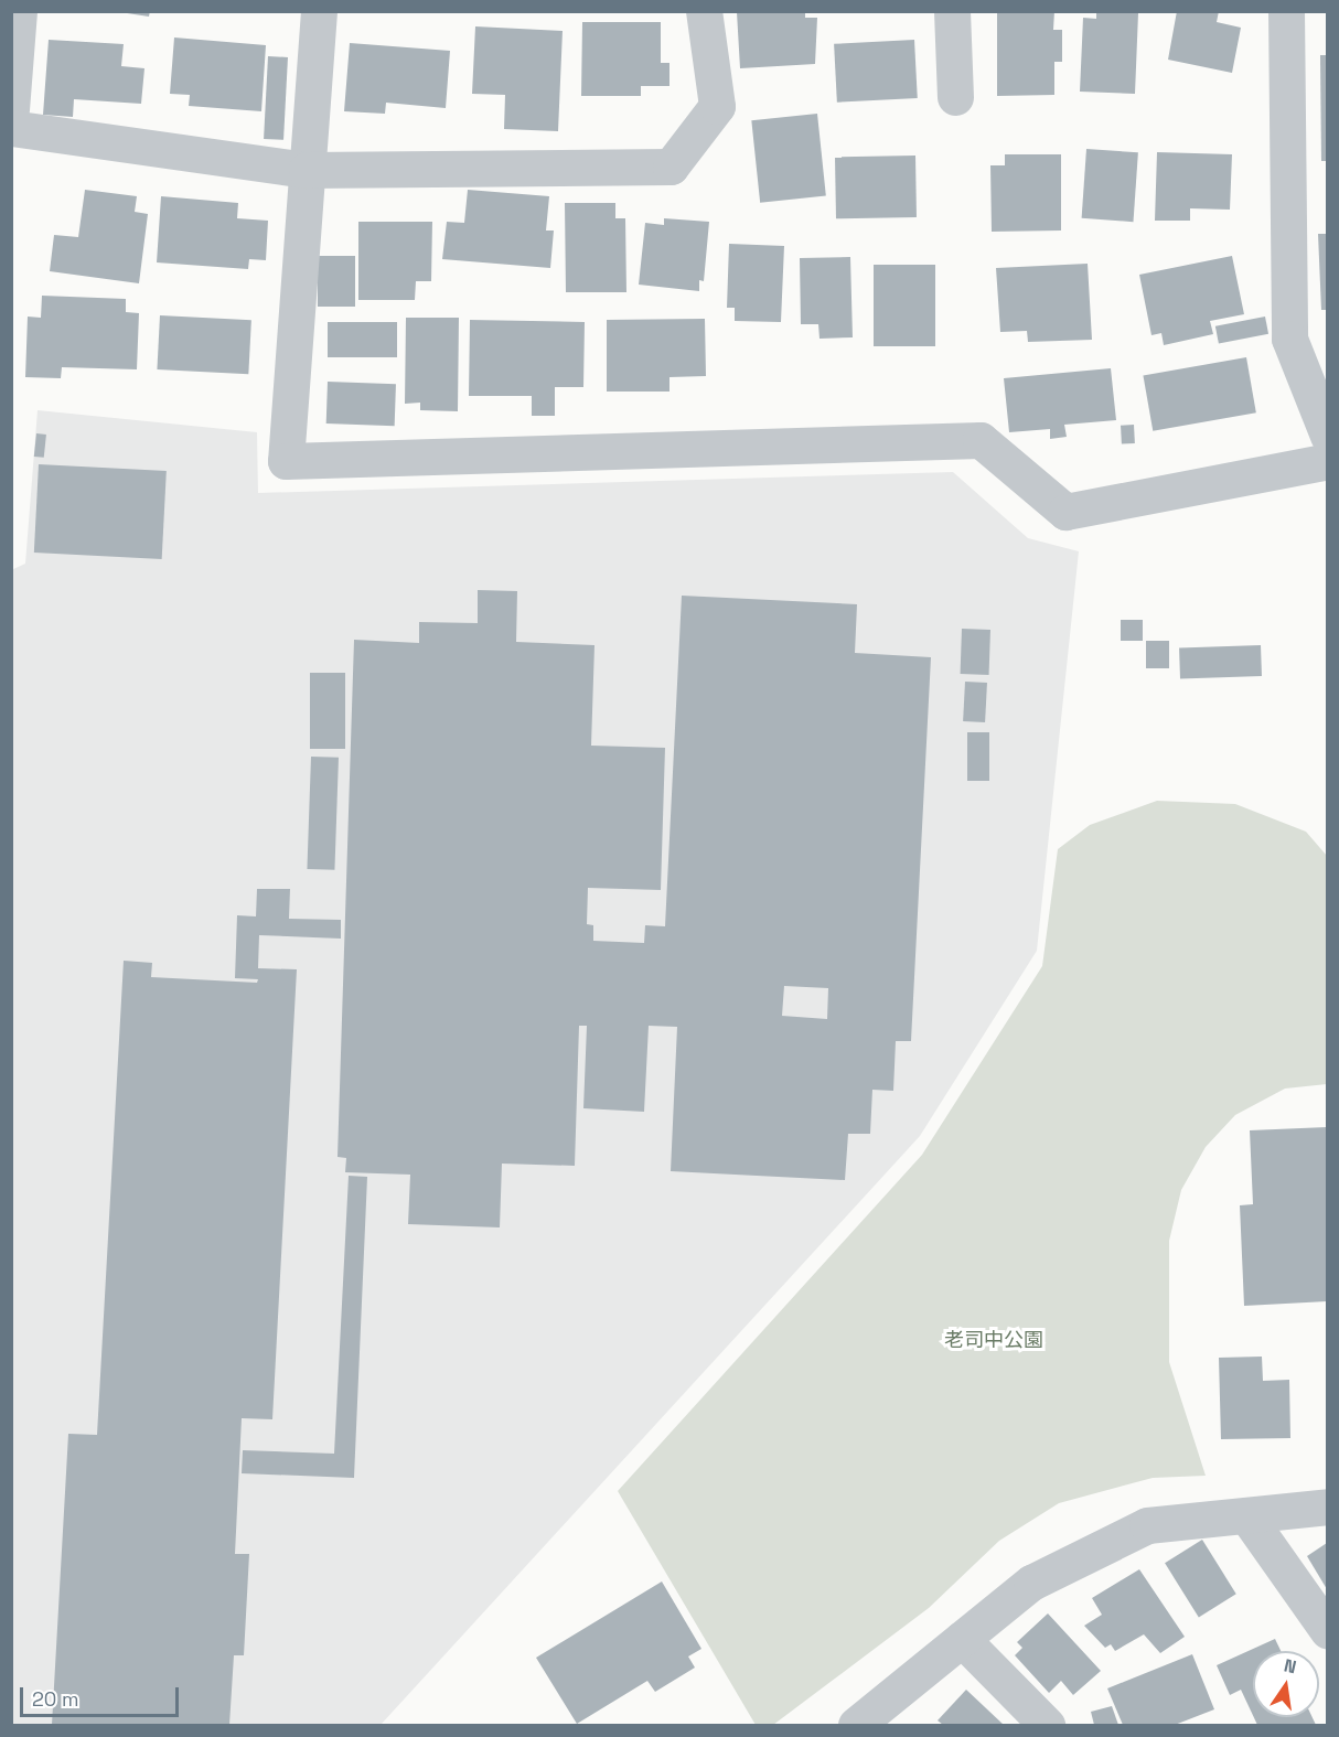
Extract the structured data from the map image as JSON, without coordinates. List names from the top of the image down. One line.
{"parks":["老司中公園"],"scale_bar":"20 m","north":"top"}
